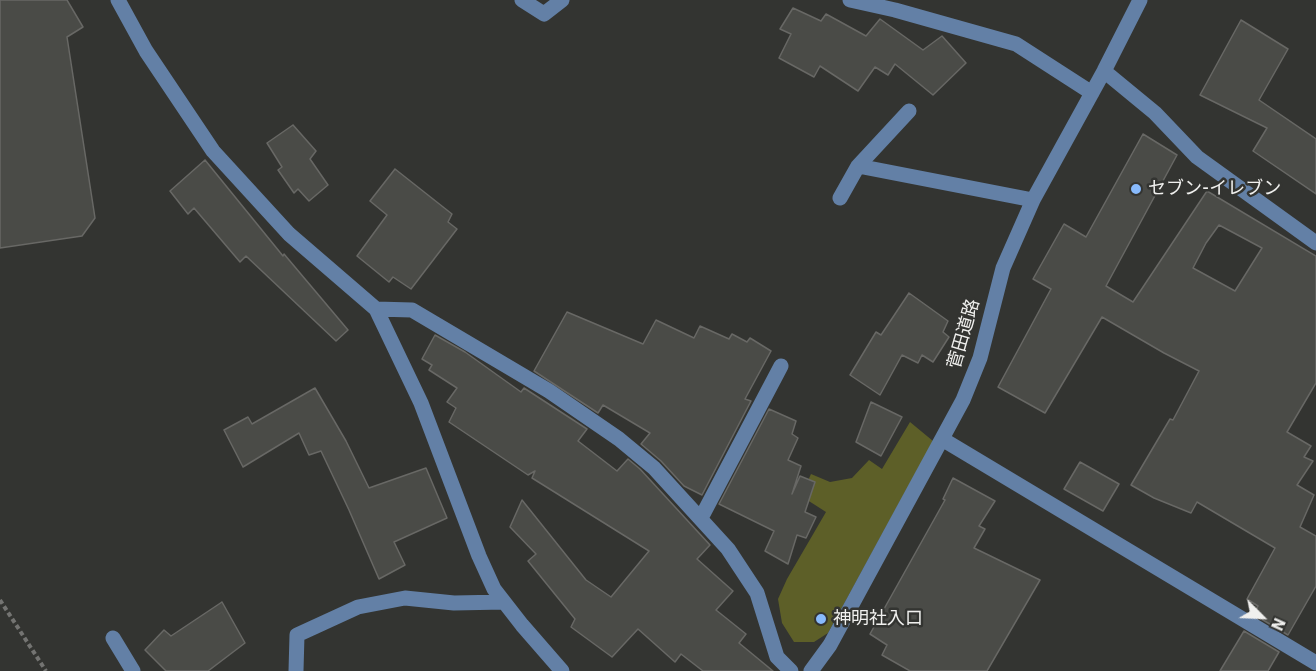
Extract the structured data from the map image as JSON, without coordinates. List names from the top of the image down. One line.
{"streets":{"street":["菅田道路"]},"places":["セブン-イレブン","神明社入口"],"north":"bottom right"}
